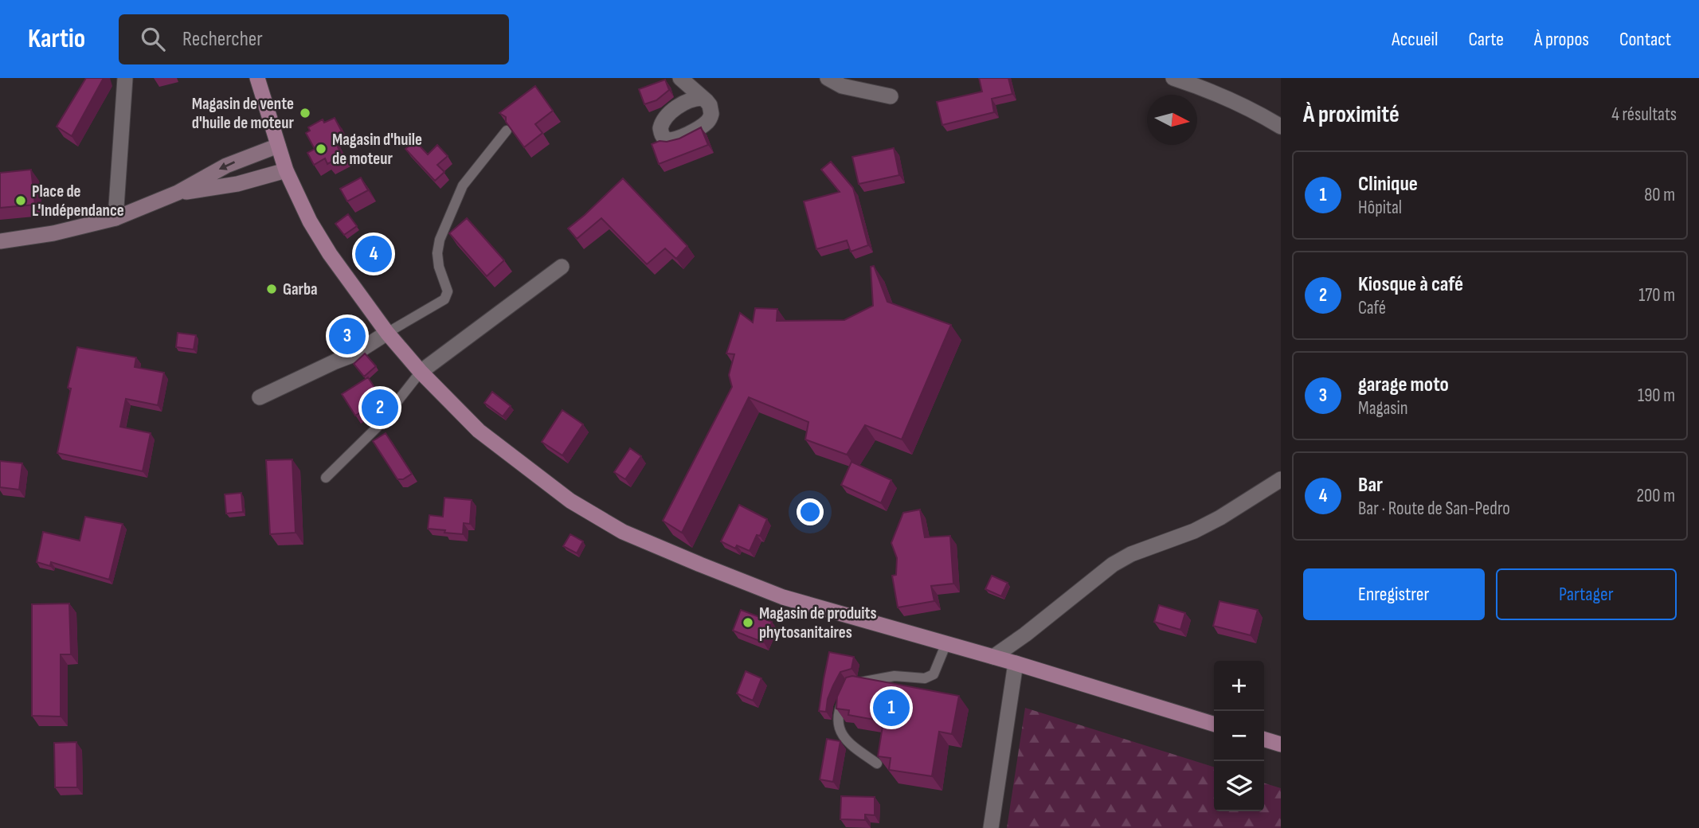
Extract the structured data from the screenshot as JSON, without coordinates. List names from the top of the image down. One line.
{"places":["Magasin de vente d'huile de moteur","Magasin d'huile de moteur","Place de L'Indépendance","Garba","Magasin de produits phytosanitaires"],"north":"right","page":{"header":"Kartio","search":"Rechercher","nav":["Accueil","Carte","À propos","Contact"],"heading":["À proximité","4 résultats"],"list":[{"mark":"1","name":"Clinique","note":"Hôpital","value":"80 m"},{"mark":"2","name":"Kiosque à café","note":"Café","value":"170 m"},{"mark":"3","name":"garage moto","note":"Magasin","value":"190 m"},{"mark":"4","name":"Bar","note":"Bar · Route de San-Pedro","value":"200 m"}],"pins":["4","3","2","1"],"buttons":["Enregistrer","Partager"],"map_buttons":["+","−"]}}
